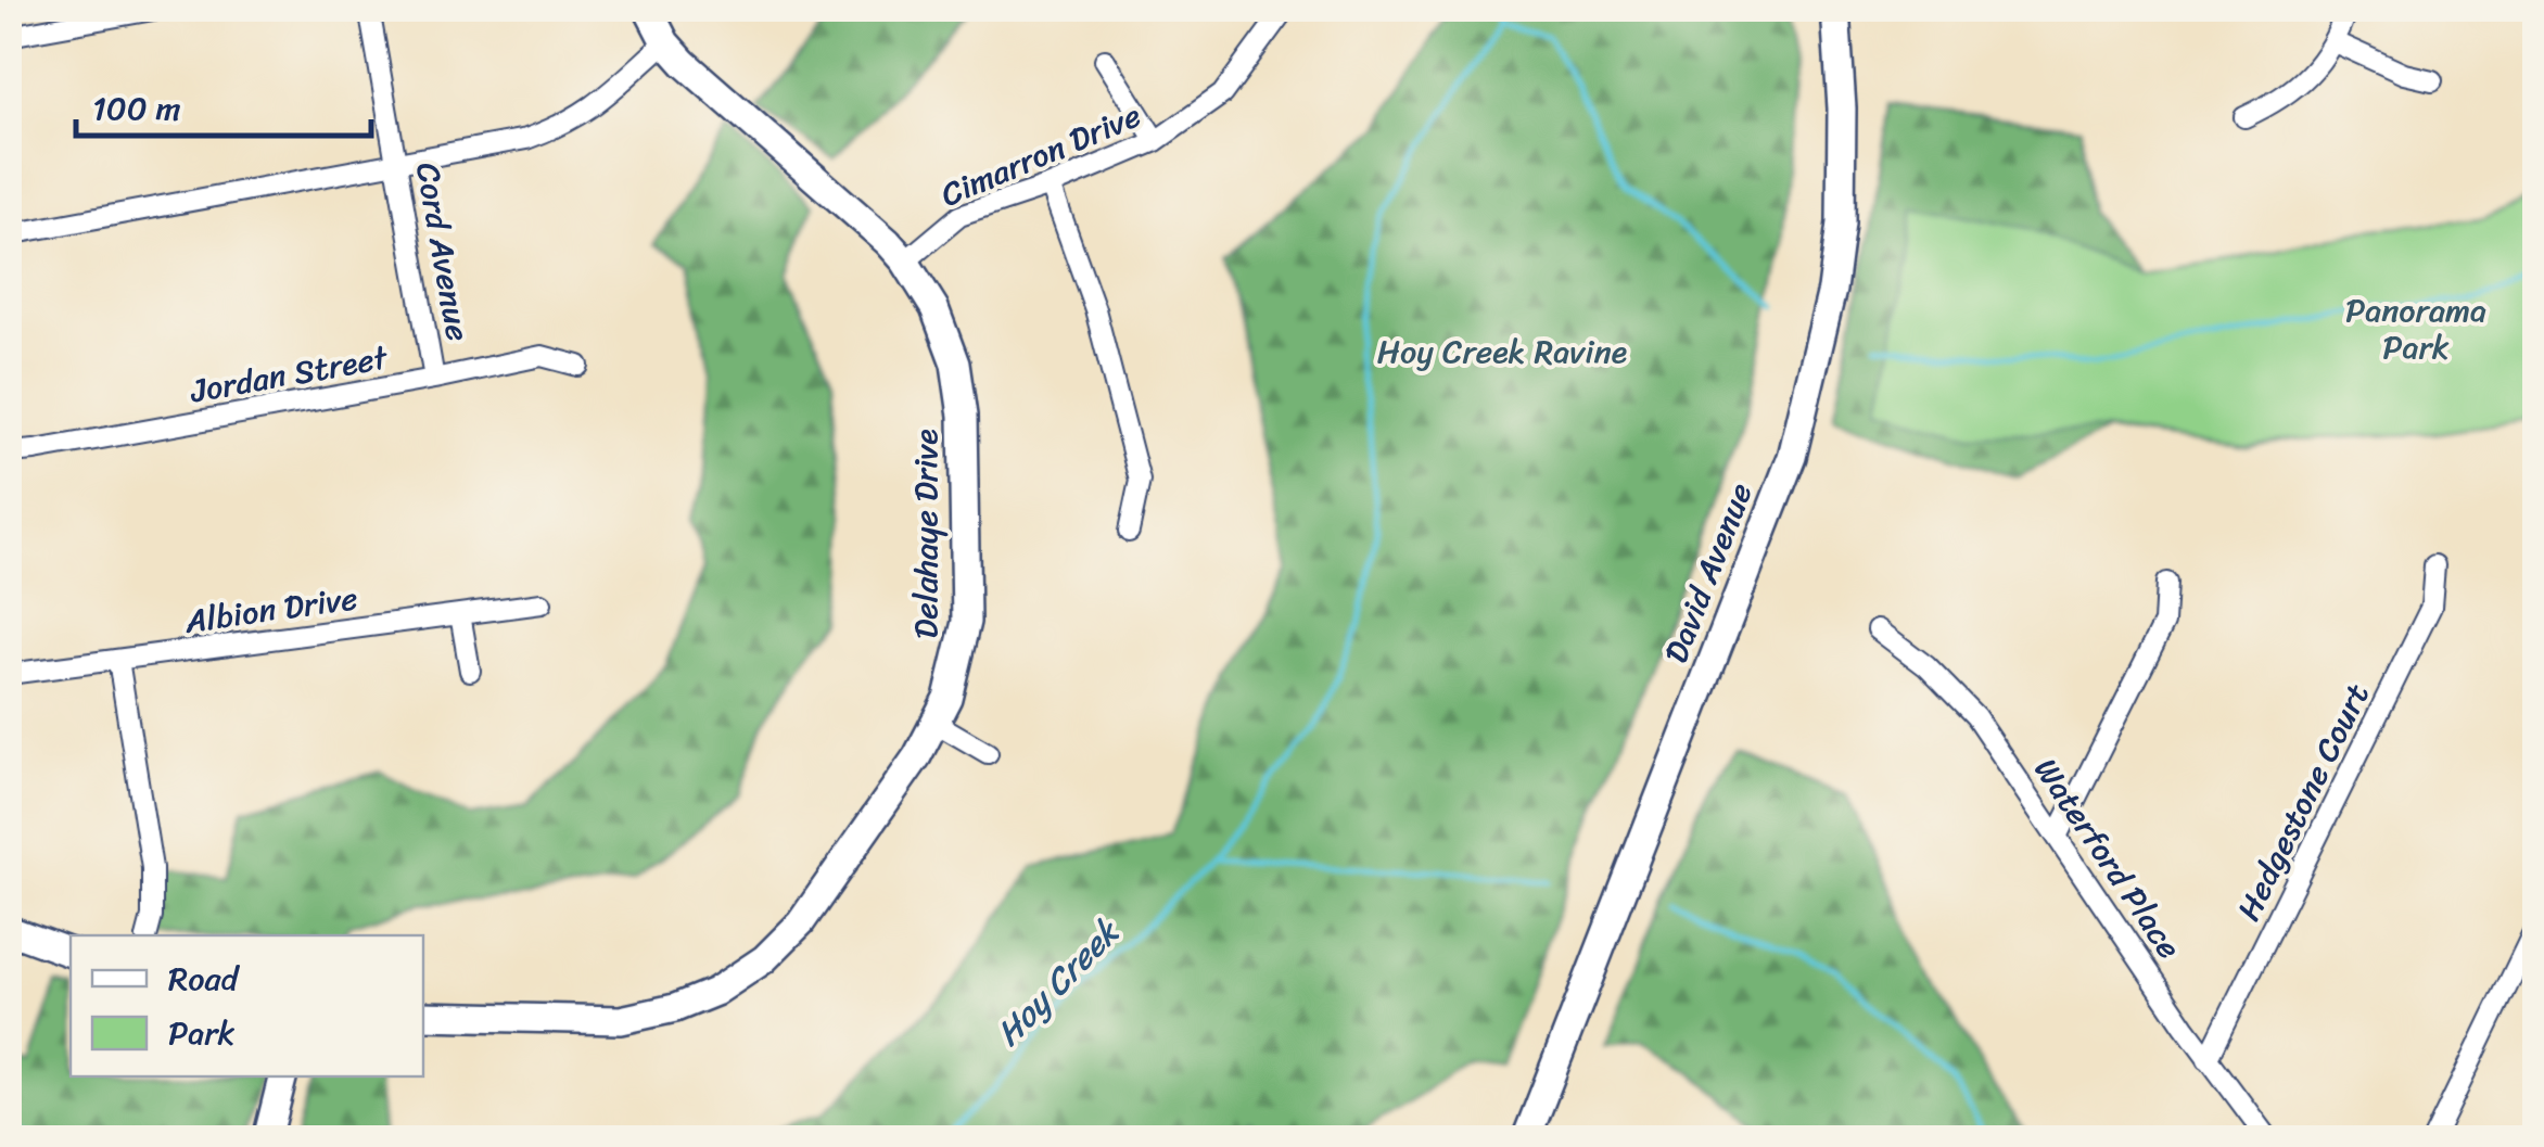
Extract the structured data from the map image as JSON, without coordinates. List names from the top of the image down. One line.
{"streets":{"street":["Cimarron Drive","Cord Avenue","Jordan Street","Delahaye Drive","David Avenue","Albion Drive","Hedgestone Court","Waterford Place"]},"crossings":[["Cimarron Drive","Delahaye Drive"],["Cord Avenue","Jordan Street"],["Hedgestone Court","Waterford Place"]],"water":["Hoy Creek"],"parks":["Panorama Park","Hoy Creek Ravine"],"legend":["Road","Park"],"scale_bar":"100 m"}
